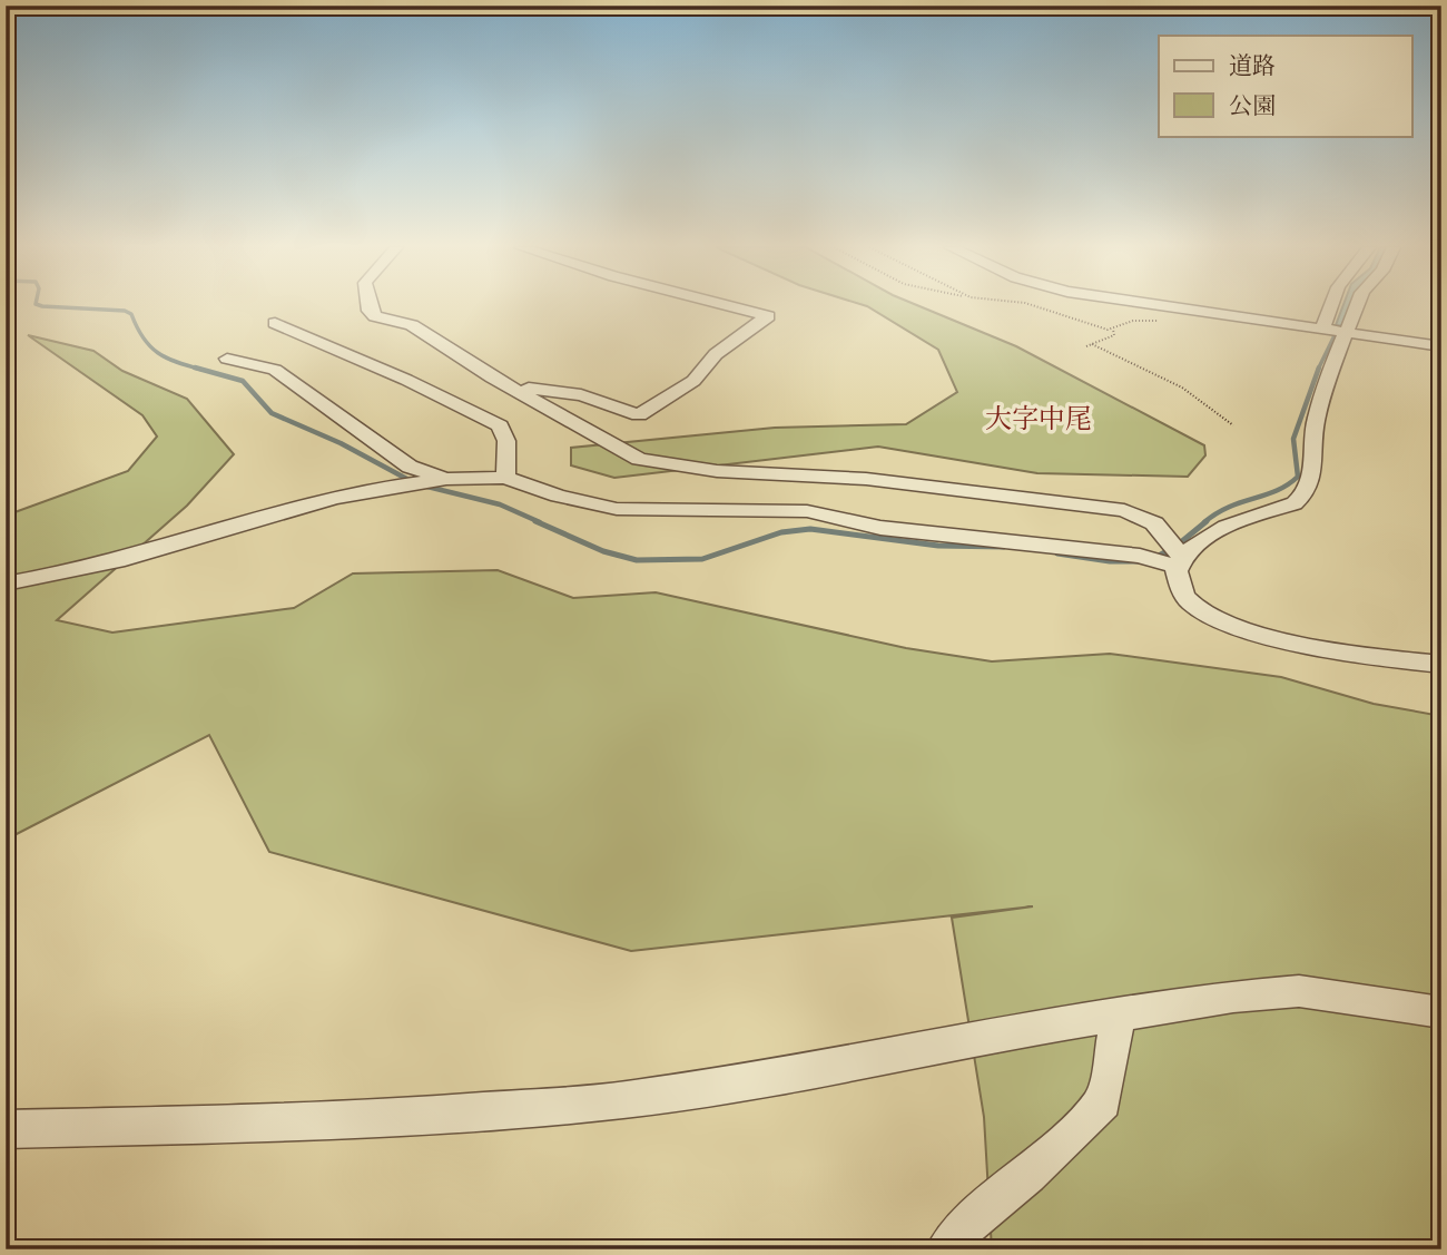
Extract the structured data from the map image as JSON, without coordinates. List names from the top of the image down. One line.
{"districts":["大字中尾"],"legend":["道路","公園"]}
